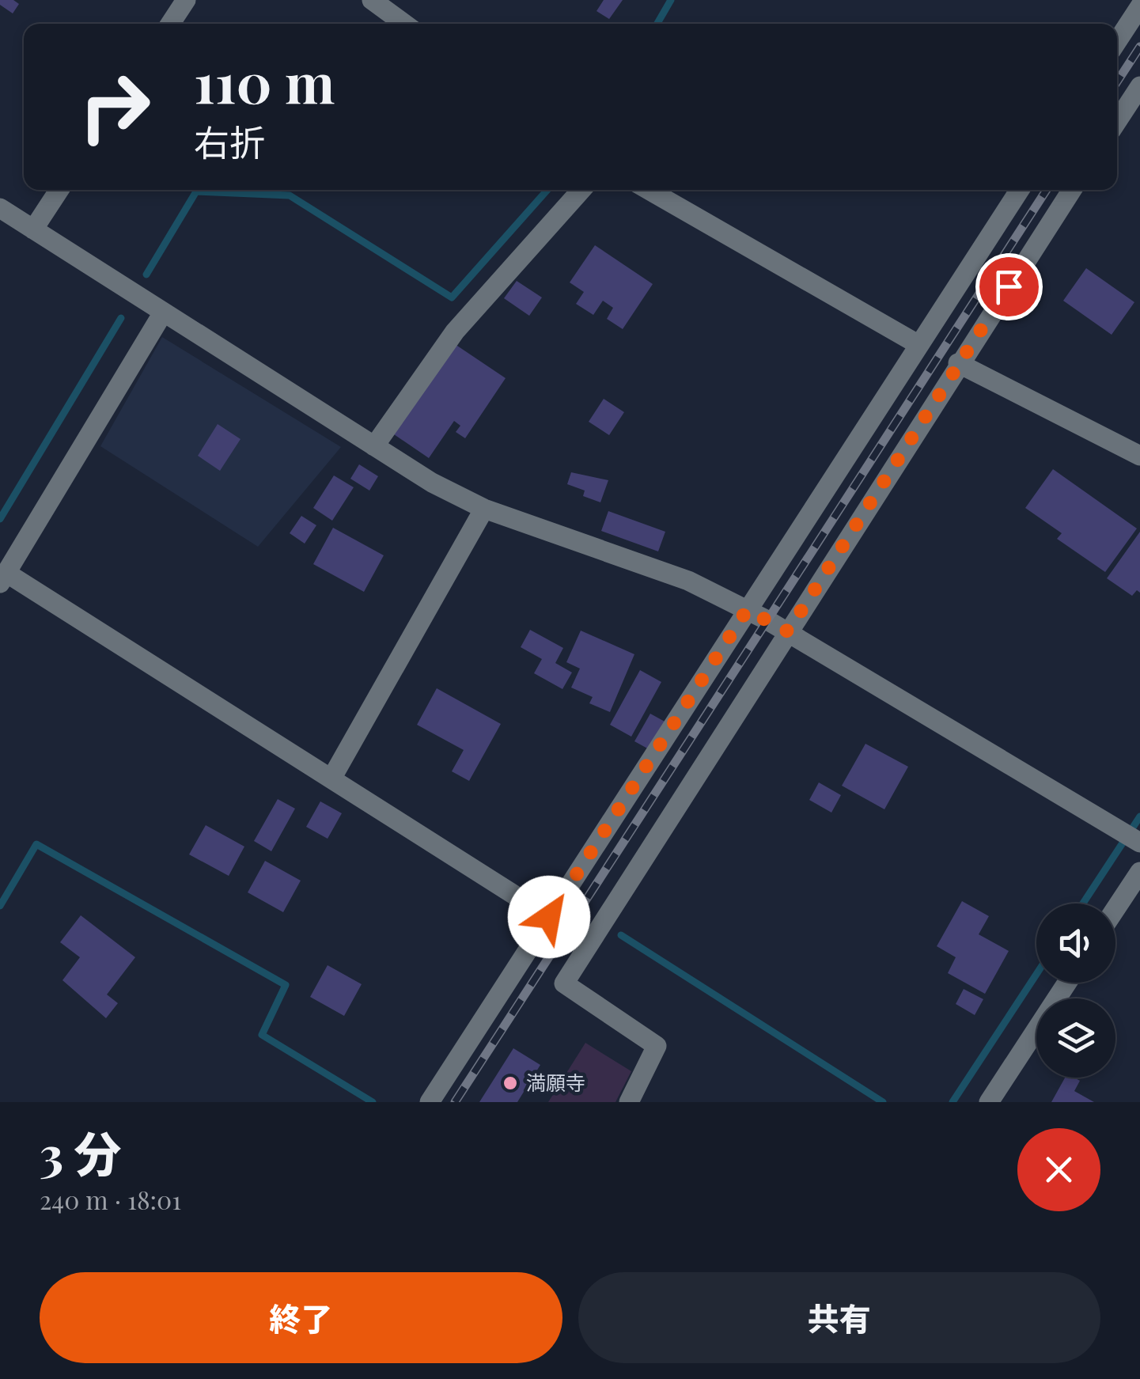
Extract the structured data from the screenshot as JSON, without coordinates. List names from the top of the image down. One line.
{"places":["満願寺"],"page":{"turn":["110 m","右折"],"heading":["3 分","240 m · 18:01"],"buttons":["終了","共有"]}}
